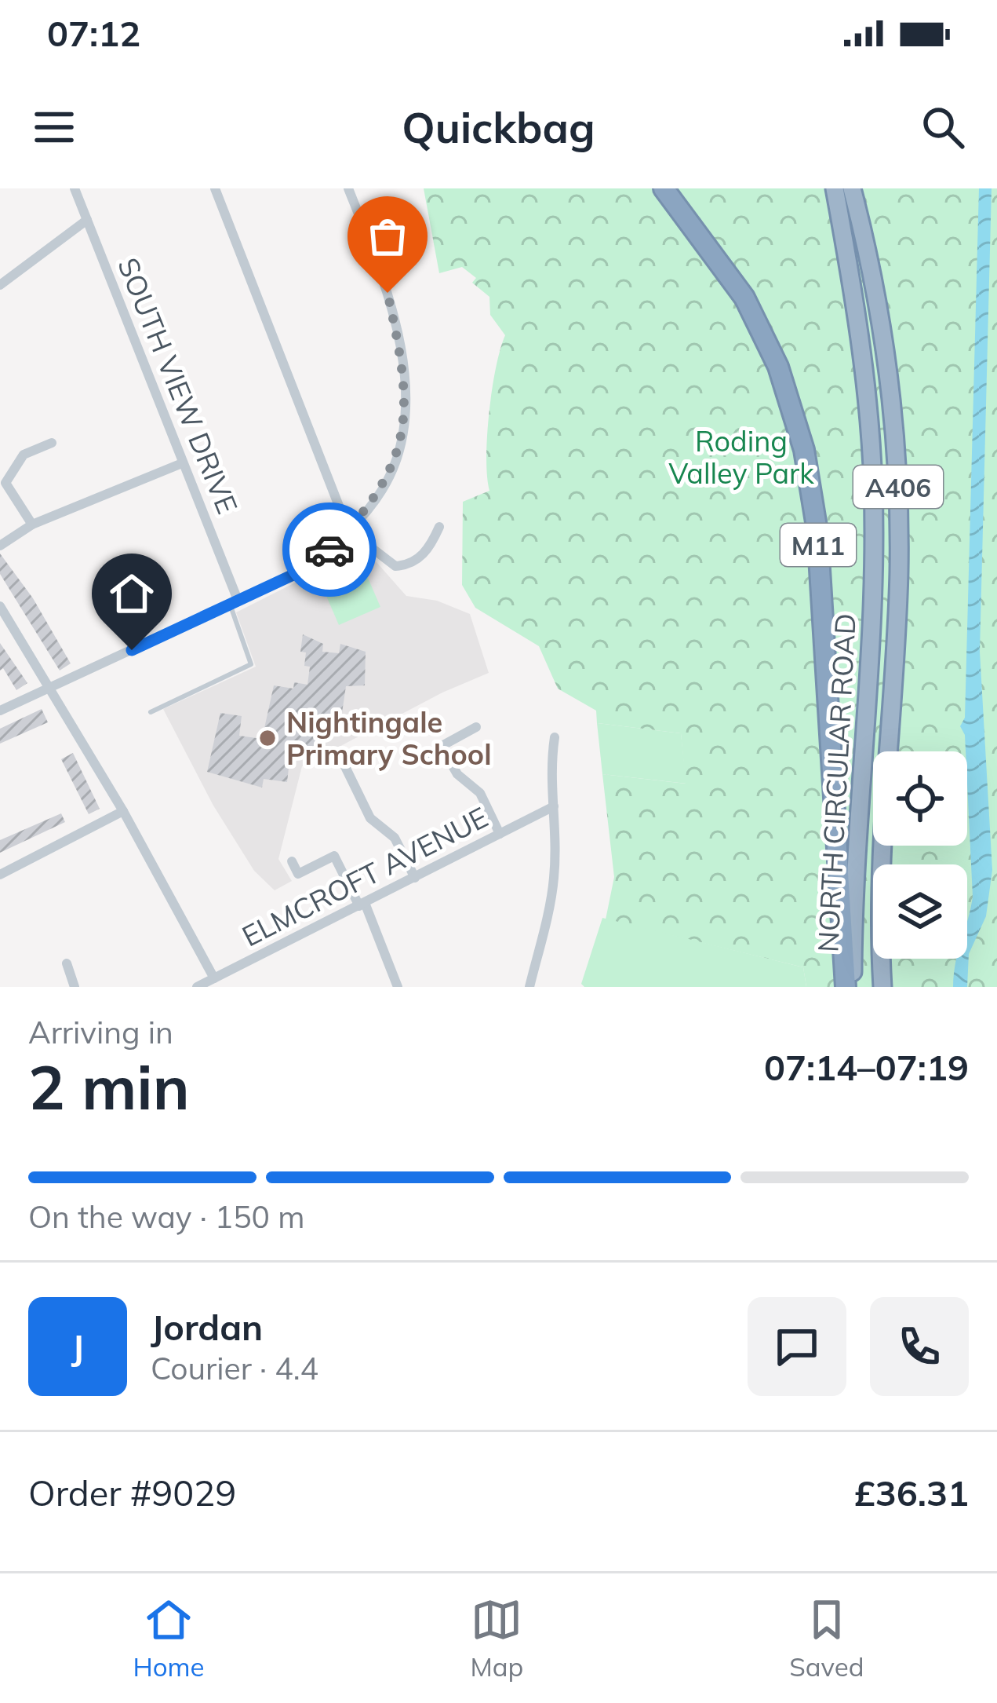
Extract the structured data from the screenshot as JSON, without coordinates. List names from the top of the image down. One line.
{"streets":{"highway":["A406","M11","NORTH CIRCULAR ROAD"],"street":["SOUTH VIEW DRIVE","ELMCROFT AVENUE"]},"crossings":[["M11","NORTH CIRCULAR ROAD"]],"parks":["Roding Valley Park"],"places":["Nightingale Primary School"],"page":{"status":"07:12","header":"Quickbag","heading":["2 min","Arriving in","07:14–07:19"],"panel":["Jordan","Courier · 4.4","Order #9029","£36.31"],"bar":"On the way · 150 m","round":"J","tabs":["Home","Map","Saved"]}}
